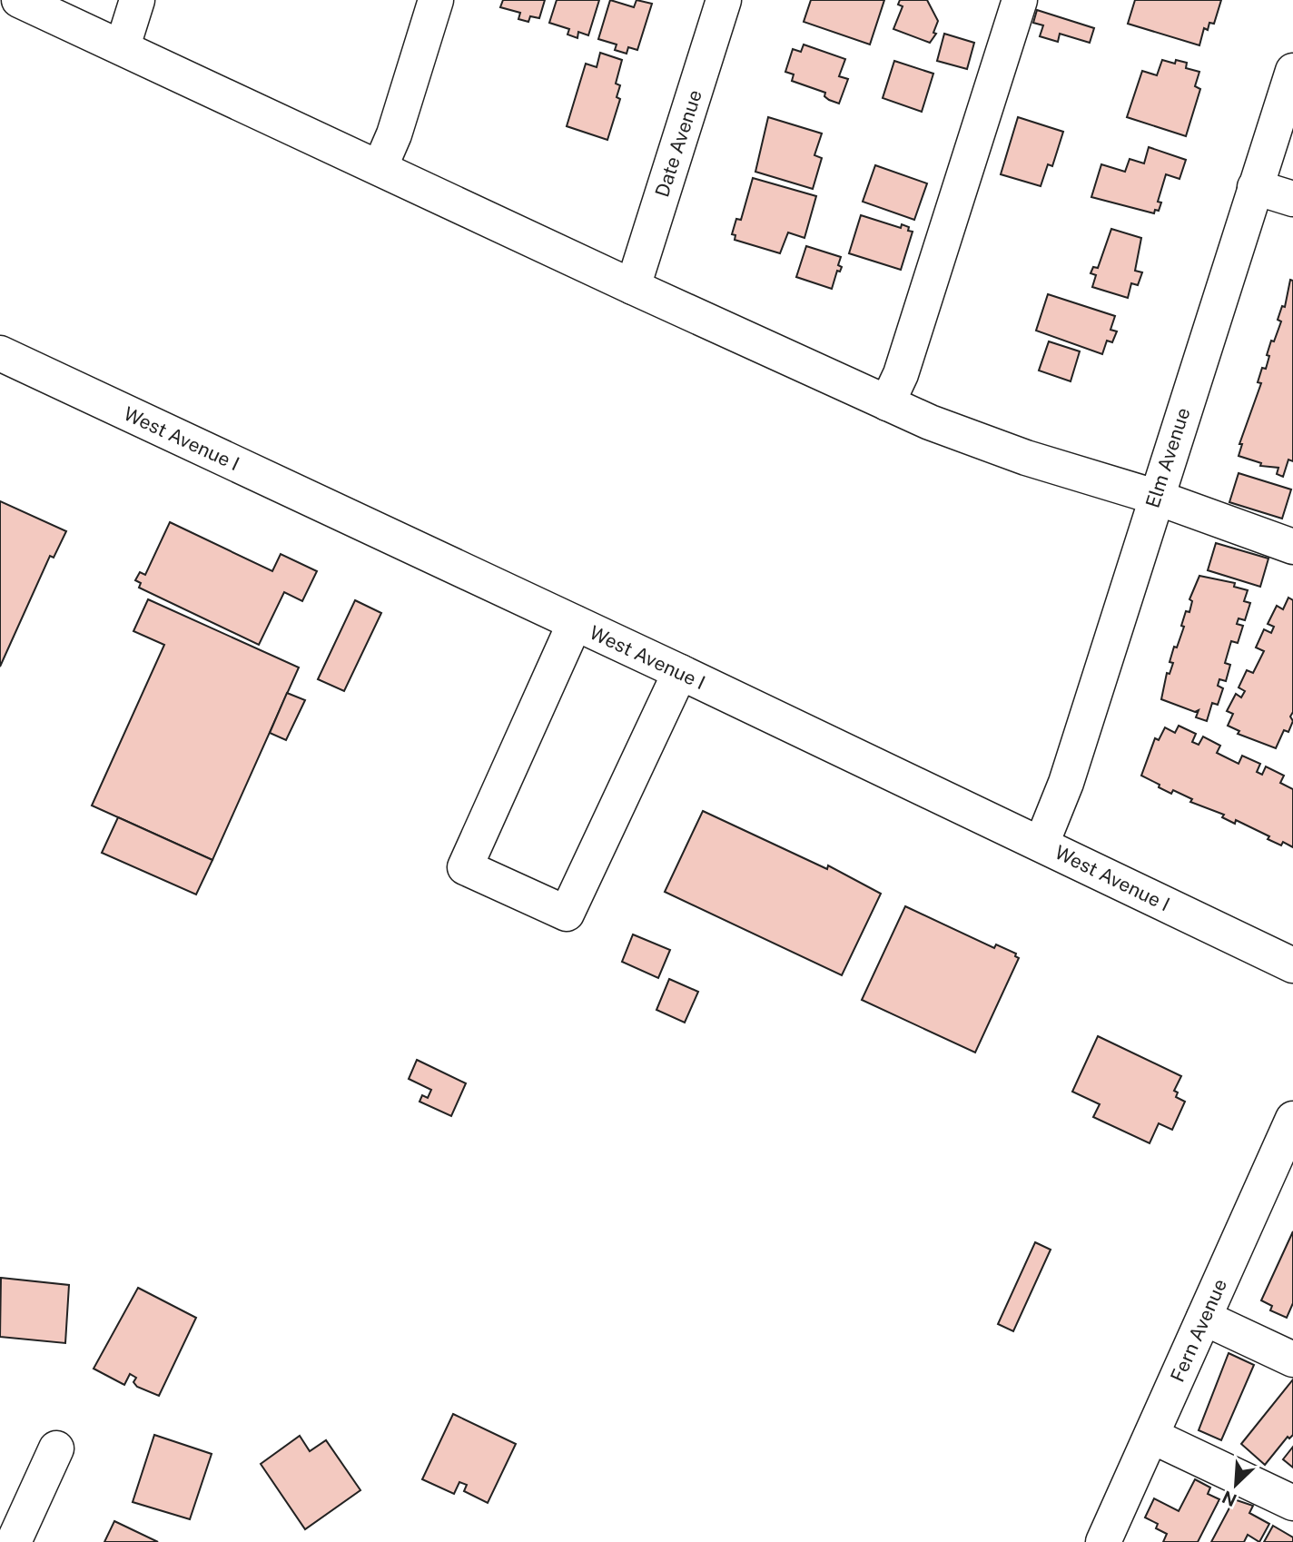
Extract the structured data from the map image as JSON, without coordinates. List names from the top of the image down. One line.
{"streets":{"street":["Date Avenue","West Avenue I","Elm Avenue","Fern Avenue"]},"crossings":[["West Avenue I","Elm Avenue"]],"north":"bottom left"}
